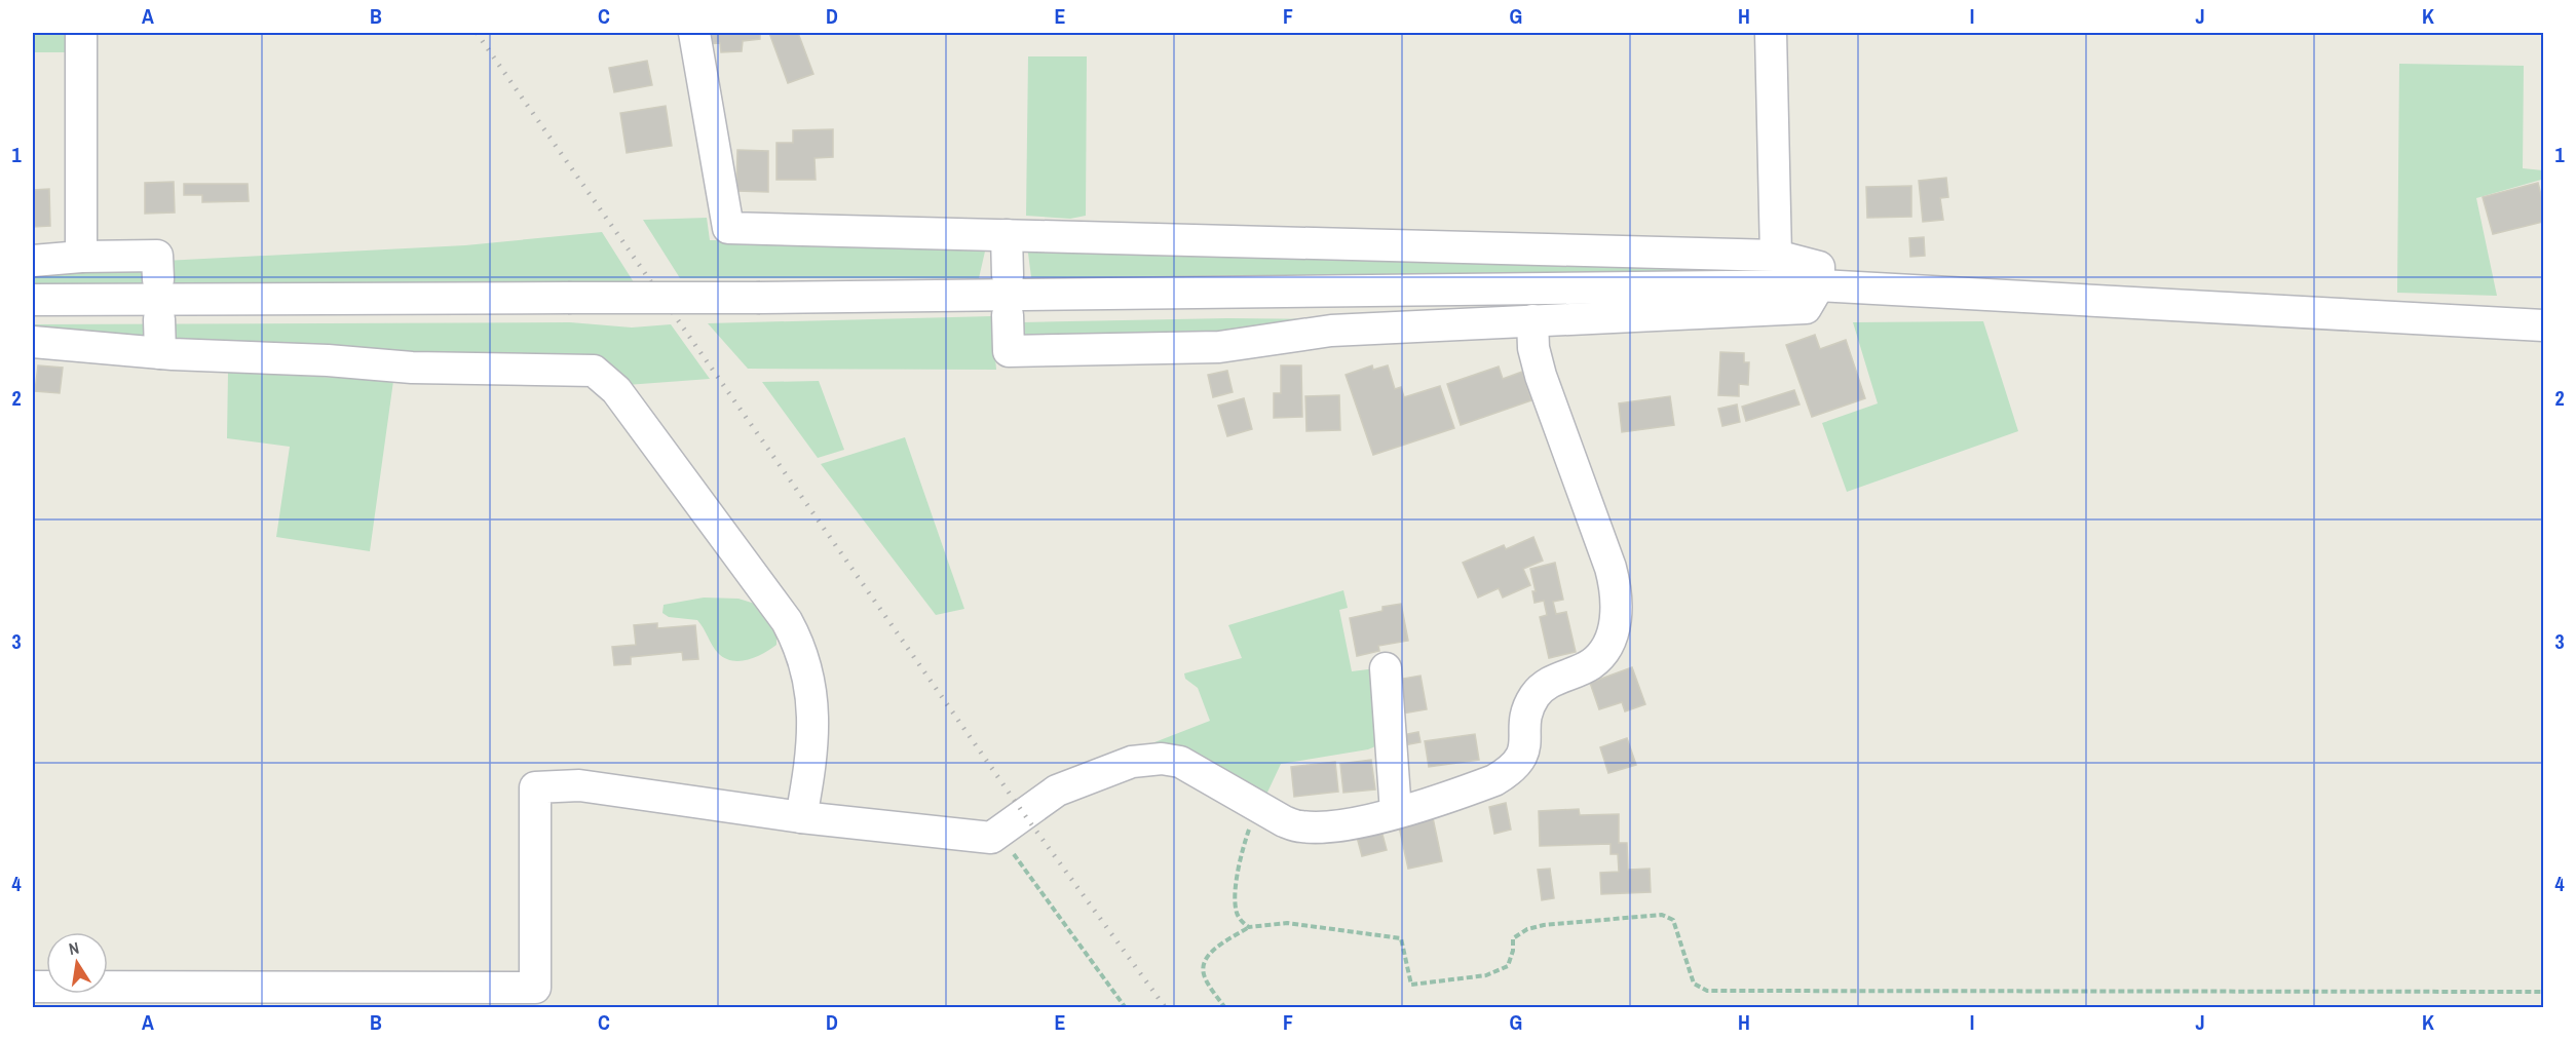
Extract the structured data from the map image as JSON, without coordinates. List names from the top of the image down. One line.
{"north":"top","grid":{"columns":["A","B","C","D","E","F","G","H","I","J","K"],"rows":["1","2","3","4"]}}
